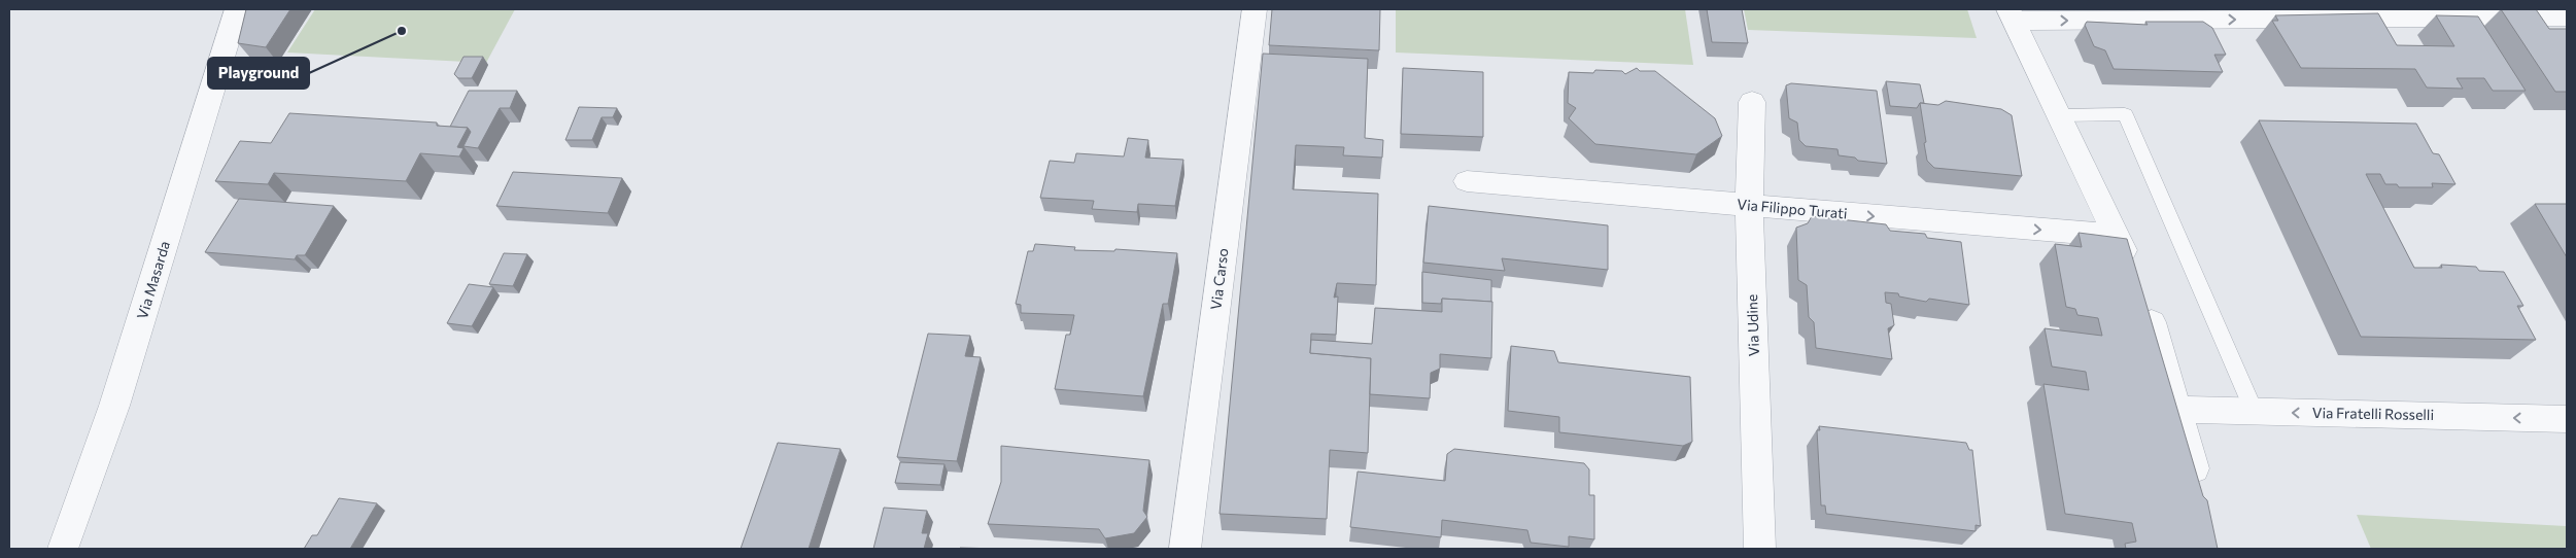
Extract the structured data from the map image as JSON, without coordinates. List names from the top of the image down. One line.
{"streets":{"street":["Via Filippo Turati","Via Carso","Via Masarda","Via Udine","Via Fratelli Rosselli"]},"crossings":[["Via Filippo Turati","Via Udine"]],"one_way":["Via Fratelli Rosselli"],"places":["Playground"]}
